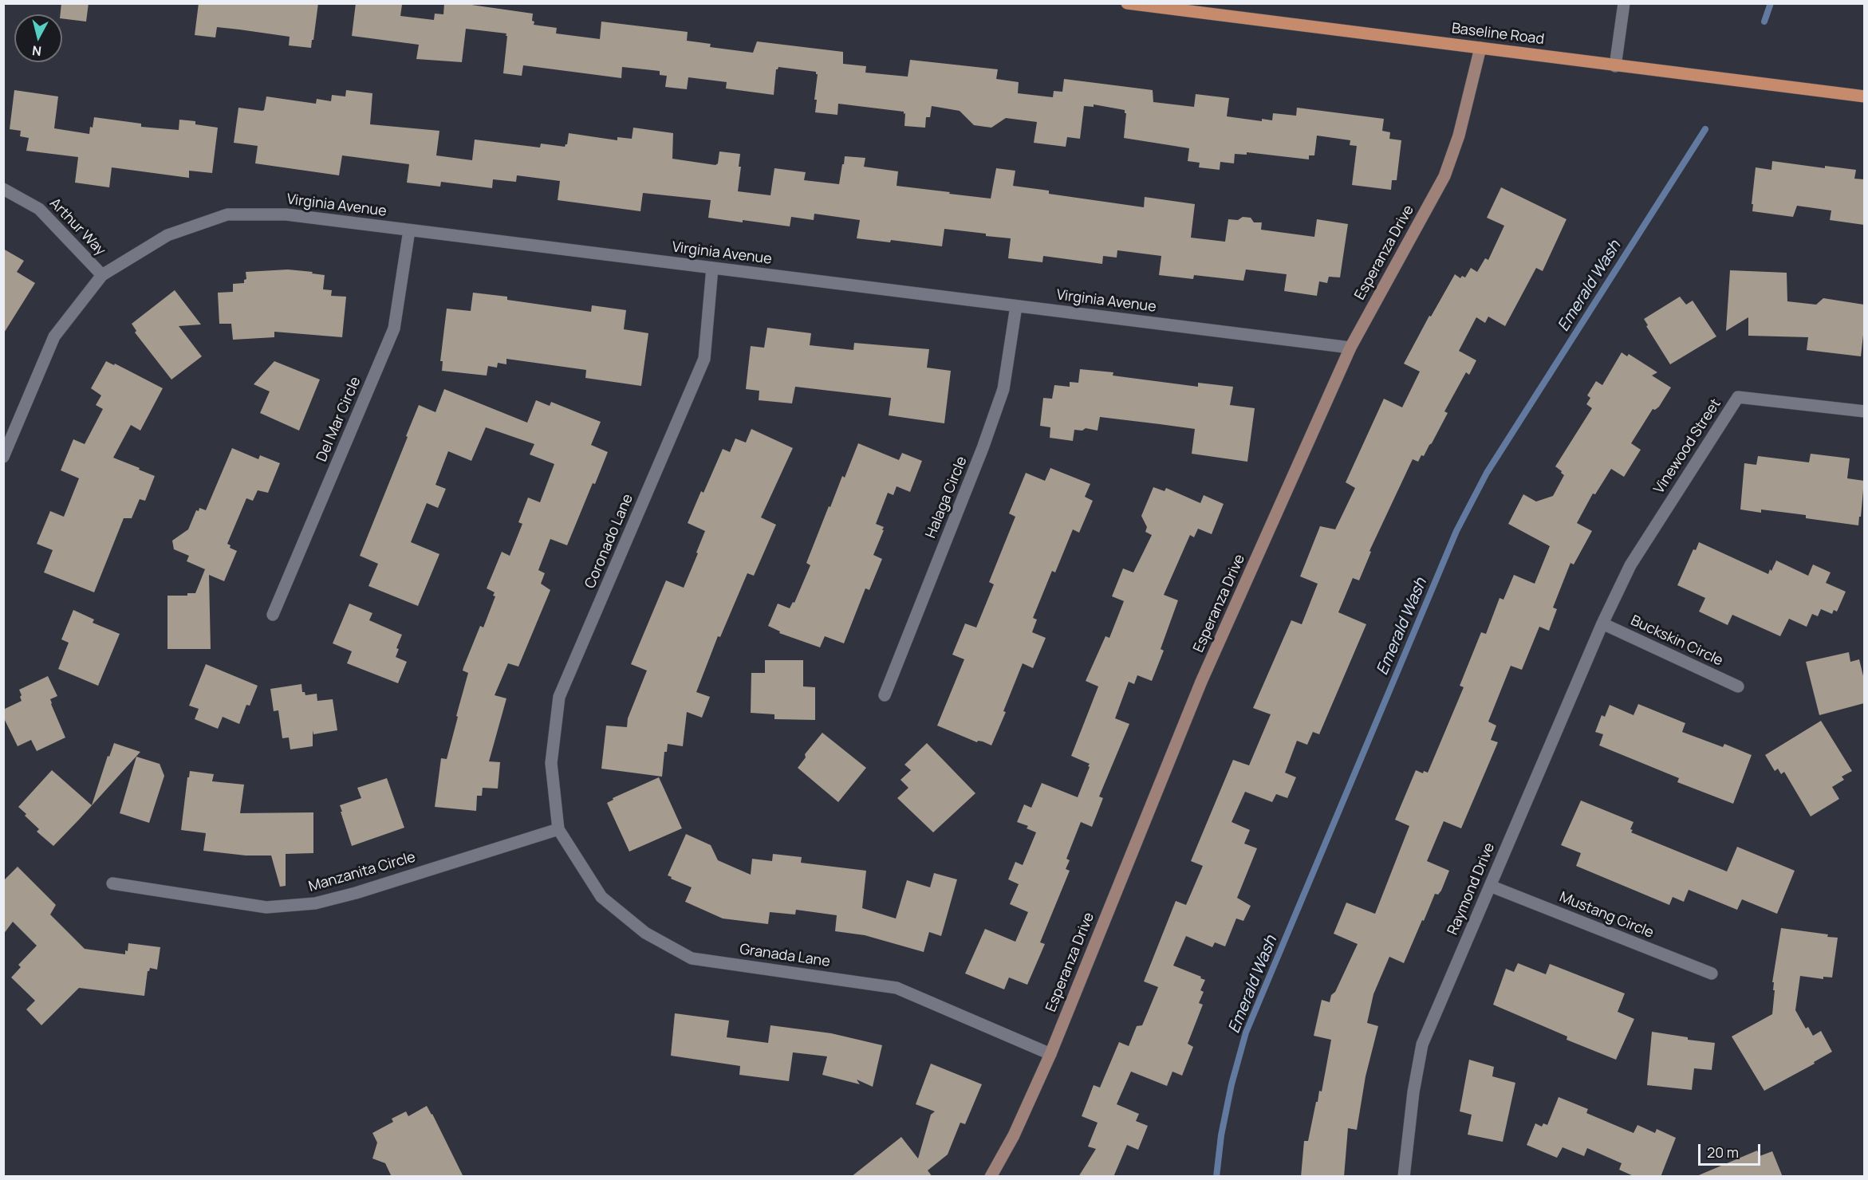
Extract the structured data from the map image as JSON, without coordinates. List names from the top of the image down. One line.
{"streets":{"main road":["Baseline Road","Esperanza Drive"],"street":["Virginia Avenue","Arthur Way","Del Mar Circle","Vinewood Street","Halaga Circle","Coronado Lane","Buckskin Circle","Manzanita Circle","Raymond Drive","Mustang Circle","Granada Lane"]},"crossings":[["Baseline Road","Esperanza Drive"],["Virginia Avenue","Arthur Way"],["Virginia Avenue","Esperanza Drive"],["Virginia Avenue","Del Mar Circle"],["Virginia Avenue","Halaga Circle"],["Virginia Avenue","Coronado Lane"],["Esperanza Drive","Granada Lane"],["Vinewood Street","Buckskin Circle"],["Vinewood Street","Raymond Drive"],["Coronado Lane","Manzanita Circle"],["Coronado Lane","Granada Lane"],["Buckskin Circle","Raymond Drive"],["Manzanita Circle","Granada Lane"],["Raymond Drive","Mustang Circle"]],"water":["Emerald Wash"],"scale_bar":"20 m","north":"bottom"}
